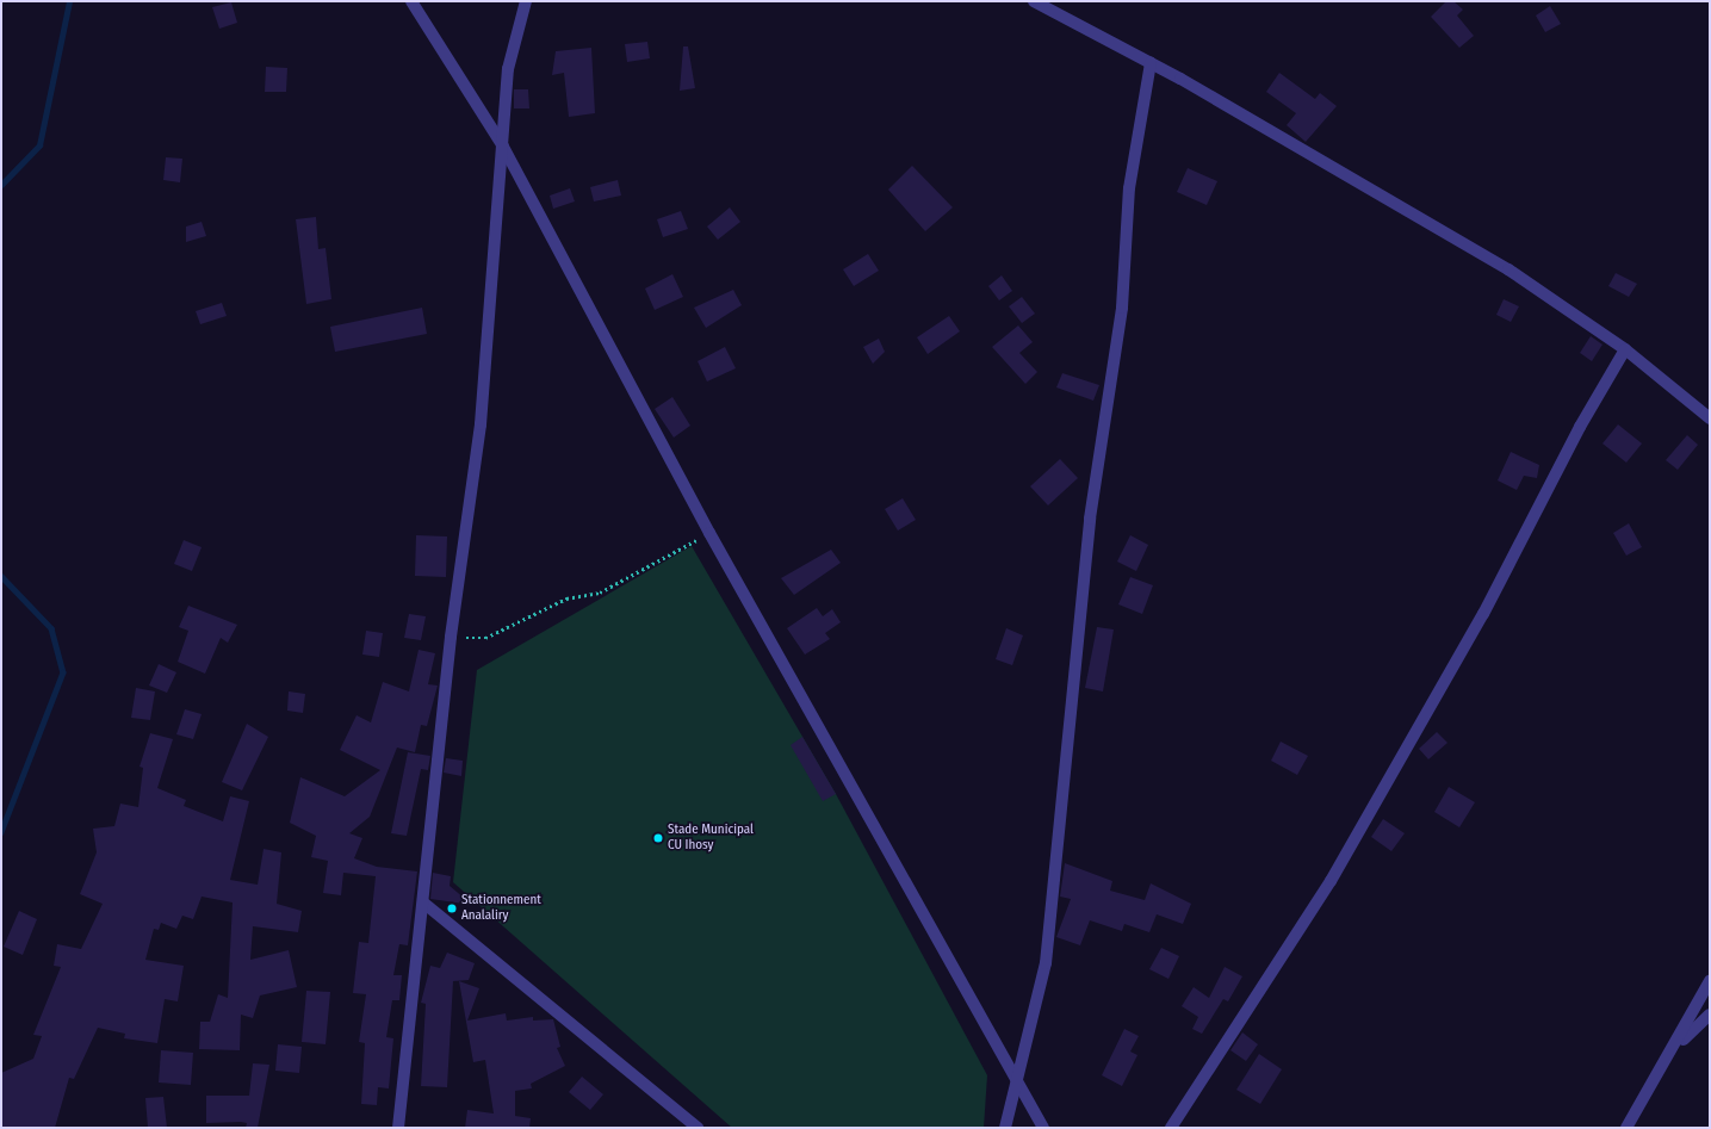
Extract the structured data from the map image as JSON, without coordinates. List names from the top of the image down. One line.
{"places":["Stade Municipal CU Ihosy","Stationnement Analaliry"]}
